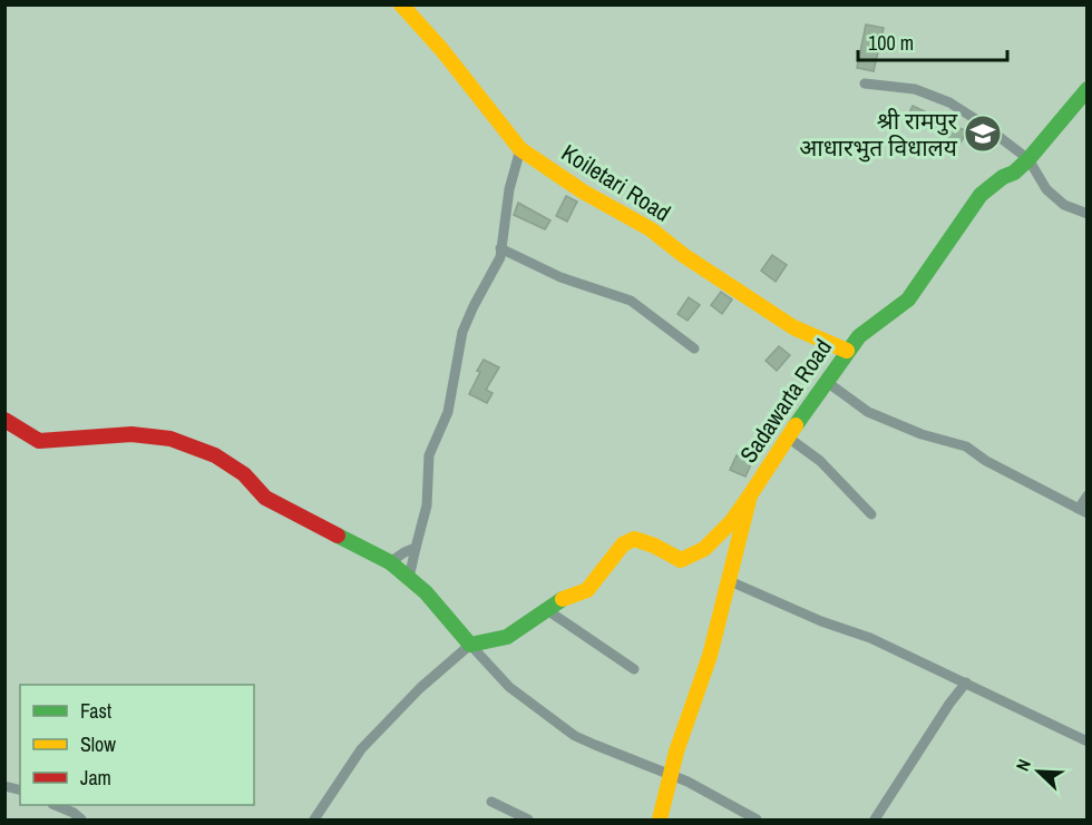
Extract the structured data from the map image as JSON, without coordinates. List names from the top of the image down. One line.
{"streets":{"street":["Koiletari Road","Sadawarta Road"]},"crossings":[["Koiletari Road","Sadawarta Road"]],"places":{"school or university":["श्री रामपुर आधारभुत विधालय"]},"legend":["Fast","Slow","Jam"],"scale_bar":"100 m","north":"top left"}
